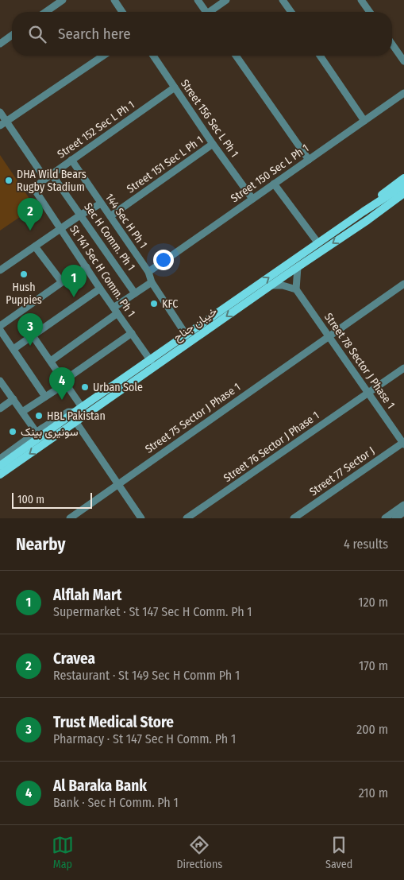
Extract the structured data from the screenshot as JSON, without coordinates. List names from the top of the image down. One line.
{"streets":{"main road":["خیبان جناح"],"street":["Street 156 Sec L Ph 1","Street 152 Sec L Ph 1","Street 151 Sec L Ph 1","Street 150 Sec L Ph 1","144 Sec H Ph 1","Sec H Comm. Ph 1","St 141 Sec H Comm. Ph 1","Street 78 Sector J Phase 1","Street 75 Sector J Phase 1","Street 76 Sector J Phase 1","Street 77 Sector J"]},"crossings":[["Street 156 Sec L Ph 1","Street 152 Sec L Ph 1"],["Street 156 Sec L Ph 1","Street 151 Sec L Ph 1"],["Street 156 Sec L Ph 1","Street 150 Sec L Ph 1"],["Street 152 Sec L Ph 1","144 Sec H Ph 1"],["Street 152 Sec L Ph 1","Sec H Comm. Ph 1"],["Street 152 Sec L Ph 1","St 141 Sec H Comm. Ph 1"],["Street 151 Sec L Ph 1","144 Sec H Ph 1"],["Street 150 Sec L Ph 1","144 Sec H Ph 1"],["144 Sec H Ph 1","خیبان جناح"],["St 141 Sec H Comm. Ph 1","خیبان جناح"],["Street 78 Sector J Phase 1","Street 75 Sector J Phase 1"],["Street 78 Sector J Phase 1","Street 76 Sector J Phase 1"],["Street 78 Sector J Phase 1","Street 77 Sector J"]],"places":["DHA Wild Bears Rugby Stadium","Hush Puppies","KFC","Urban Sole","HBL Pakistan","سونیری بینک"],"scale_bar":"100 m","page":{"search":"Search here","pins":["2","1","3","4"],"scale":"100 m","heading":["Nearby","4 results"],"list":[{"mark":"1","name":"Alflah Mart","note":"Supermarket · St 147 Sec H Comm. Ph 1","value":"120 m"},{"mark":"2","name":"Cravea","note":"Restaurant · St 149 Sec H Comm Ph 1","value":"170 m"},{"mark":"3","name":"Trust Medical Store","note":"Pharmacy · St 147 Sec H Comm. Ph 1","value":"200 m"},{"mark":"4","name":"Al Baraka Bank","note":"Bank · Sec H Comm. Ph 1","value":"210 m"}],"nav":["Map","Directions","Saved"]}}
